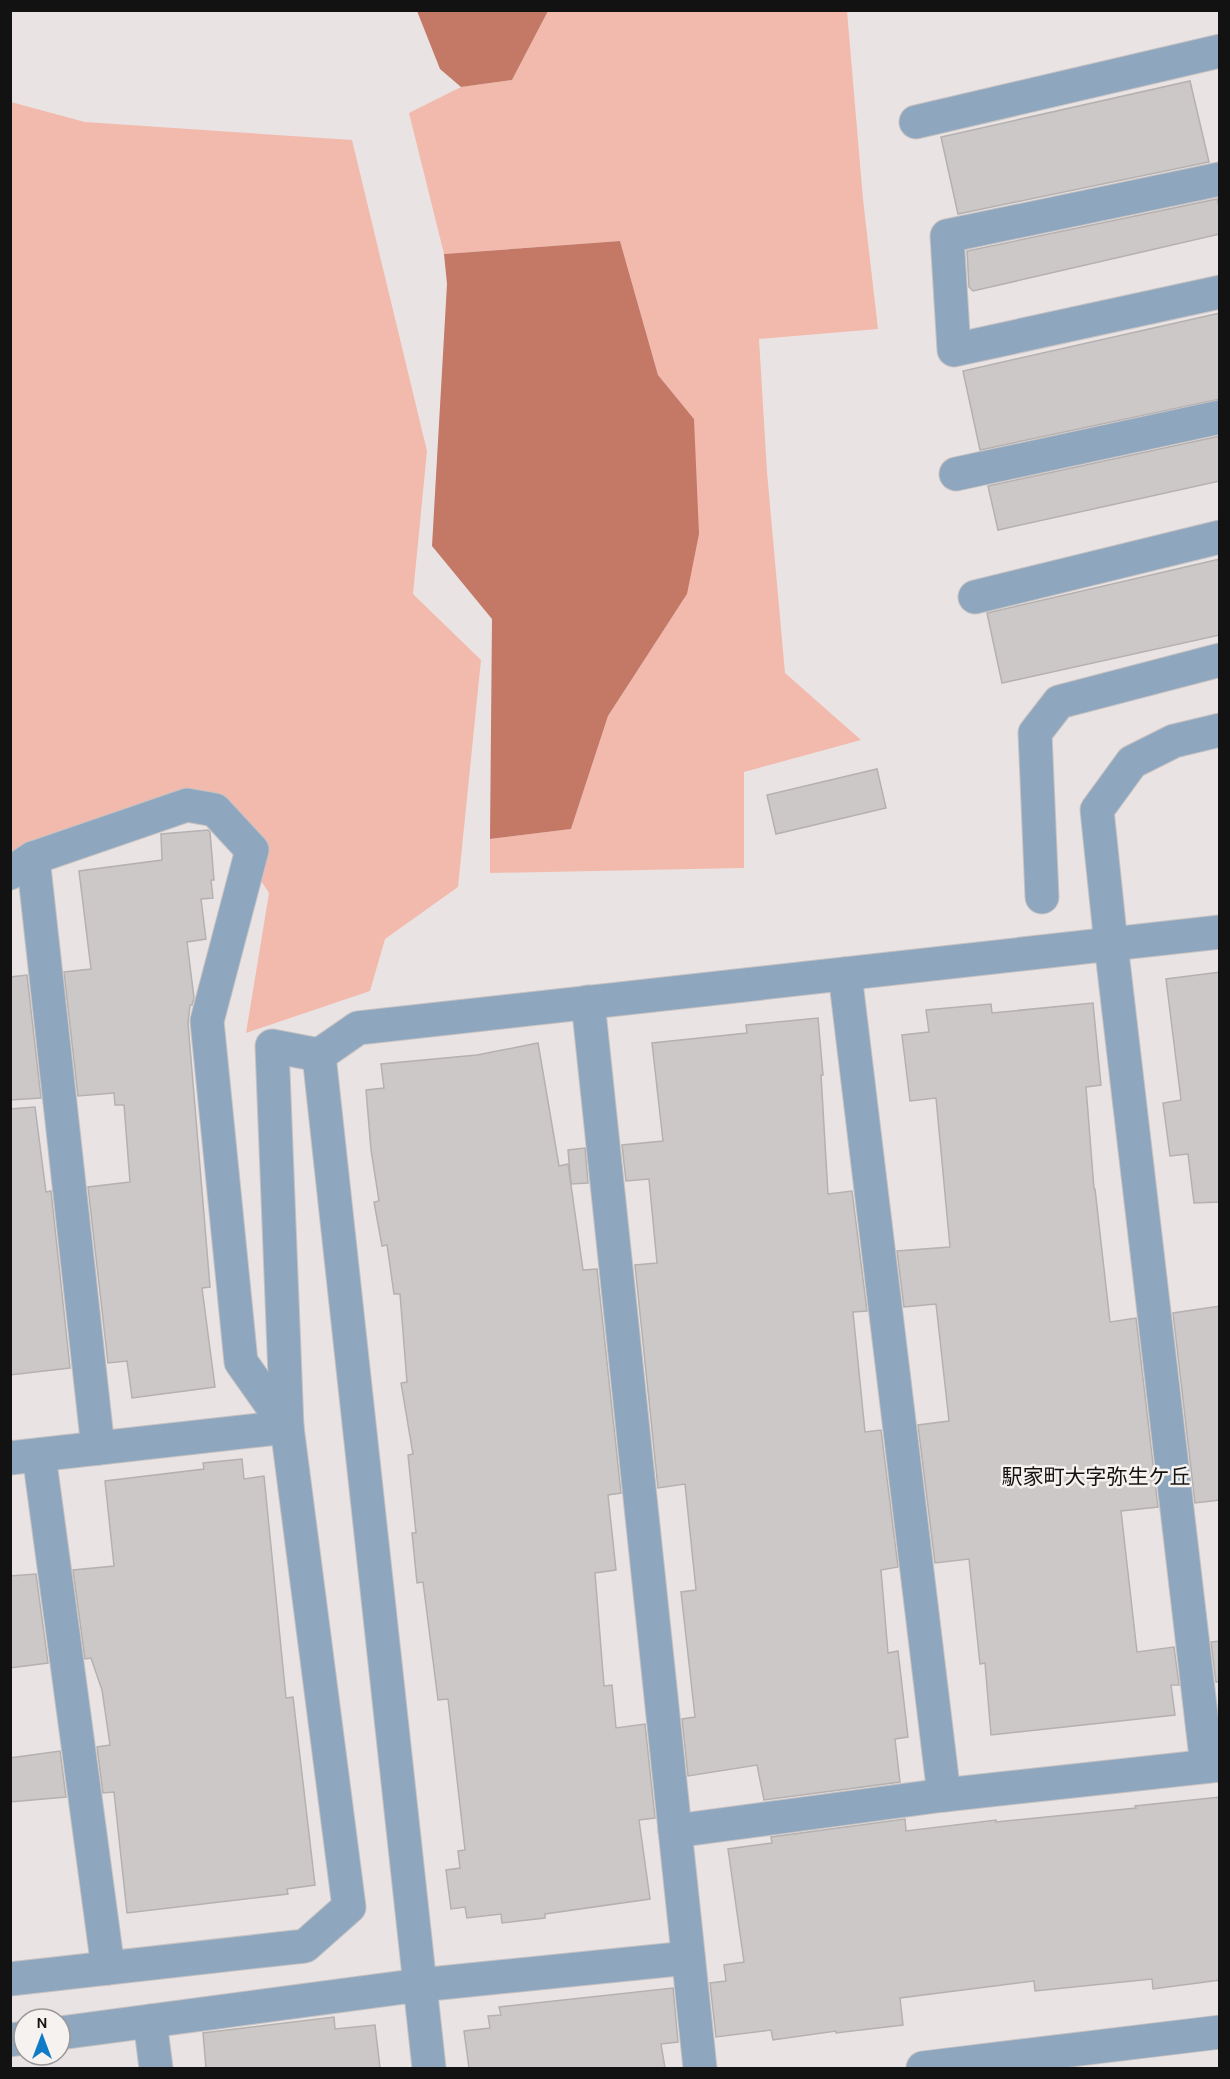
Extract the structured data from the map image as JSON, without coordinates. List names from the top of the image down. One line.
{"districts":["駅家町大字弥生ケ丘"],"north":"top"}
